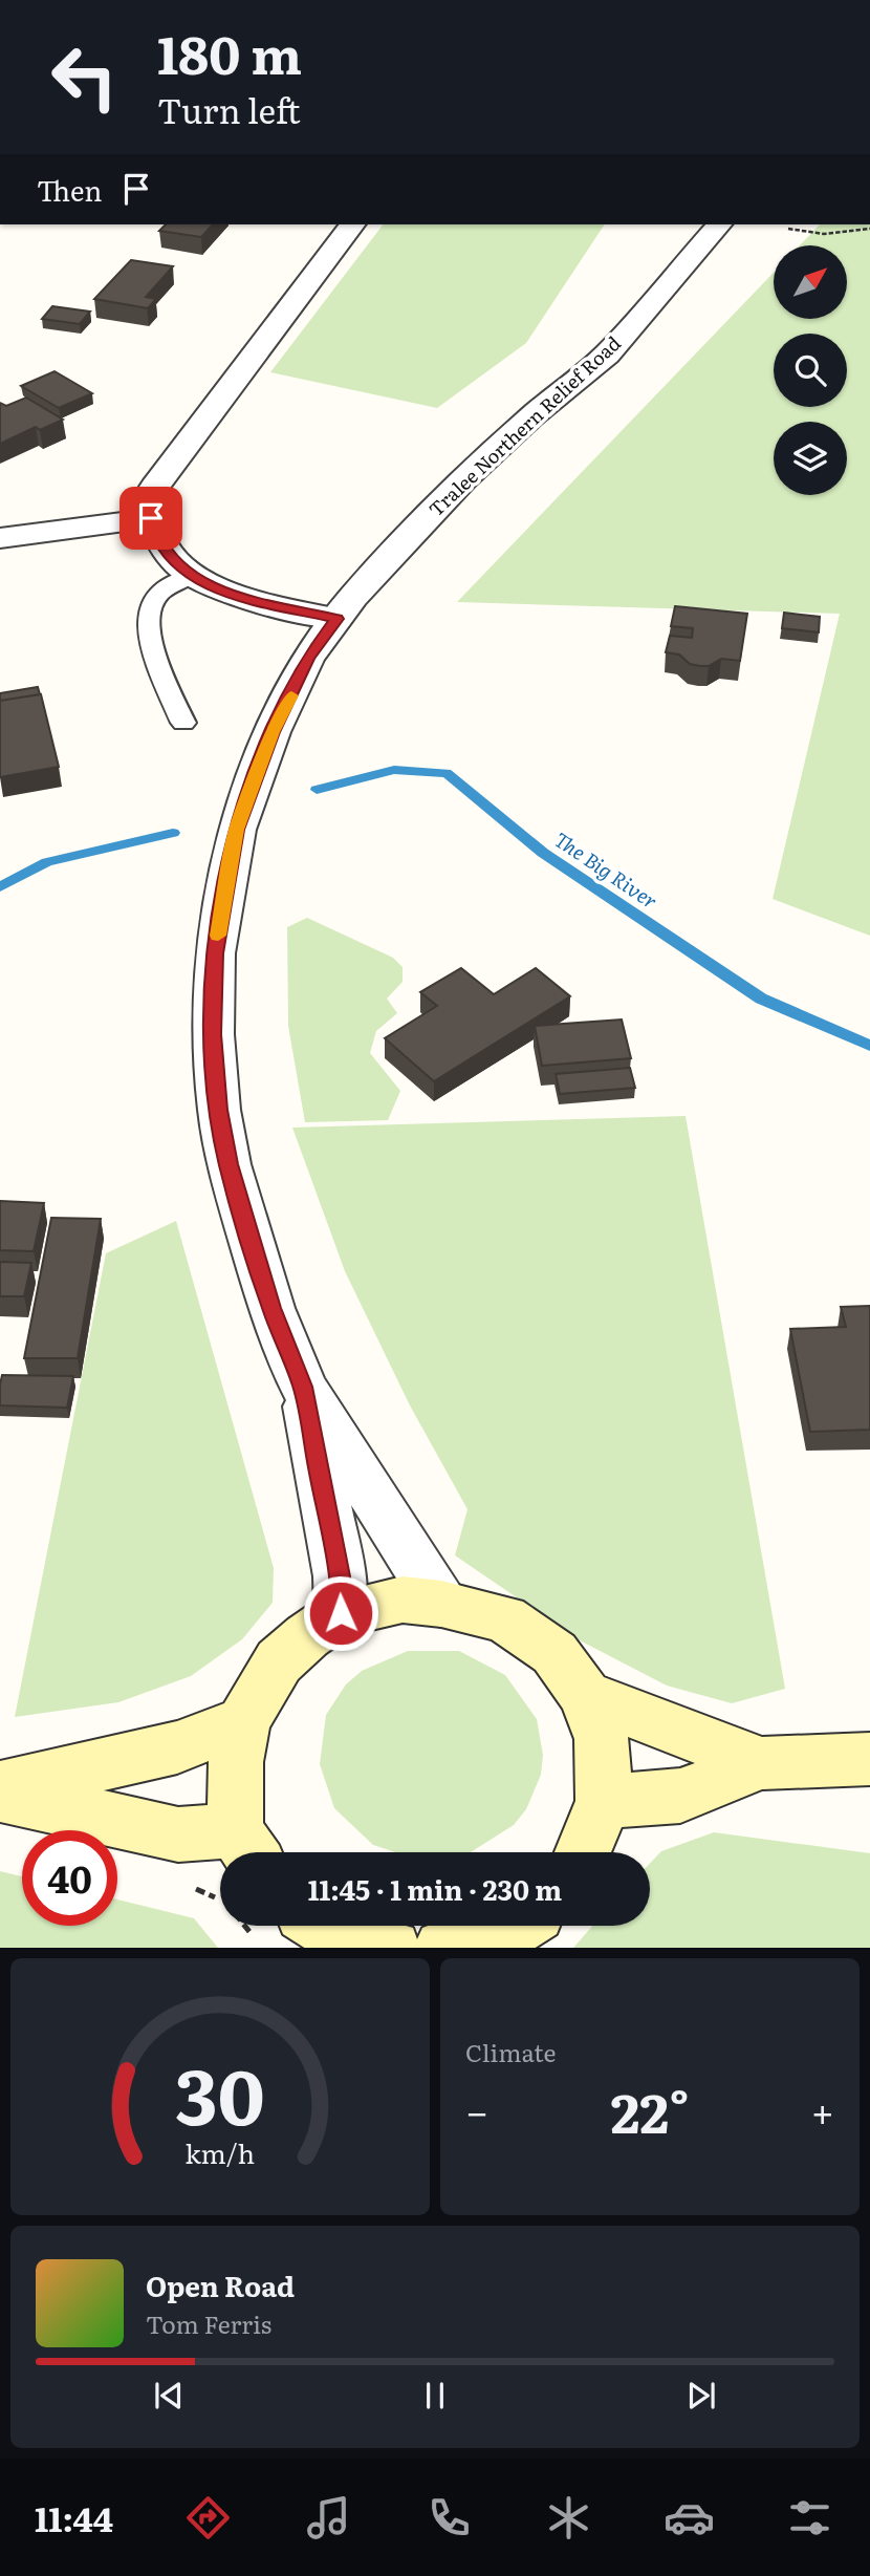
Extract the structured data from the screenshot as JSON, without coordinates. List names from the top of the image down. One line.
{"streets":{"street":["Tralee Northern Relief Road"]},"water":["The Big River"],"north":"top right","page":{"turn":["180 m","Turn left"],"then":"Then","limit":"40","trip":"11:45 · 1 min · 230 m","tile":"Climate","heat":["−","22°","+"],"song":["Open Road","Tom Ferris"],"tabs":"11:44","gauge":["30","km/h"]}}
